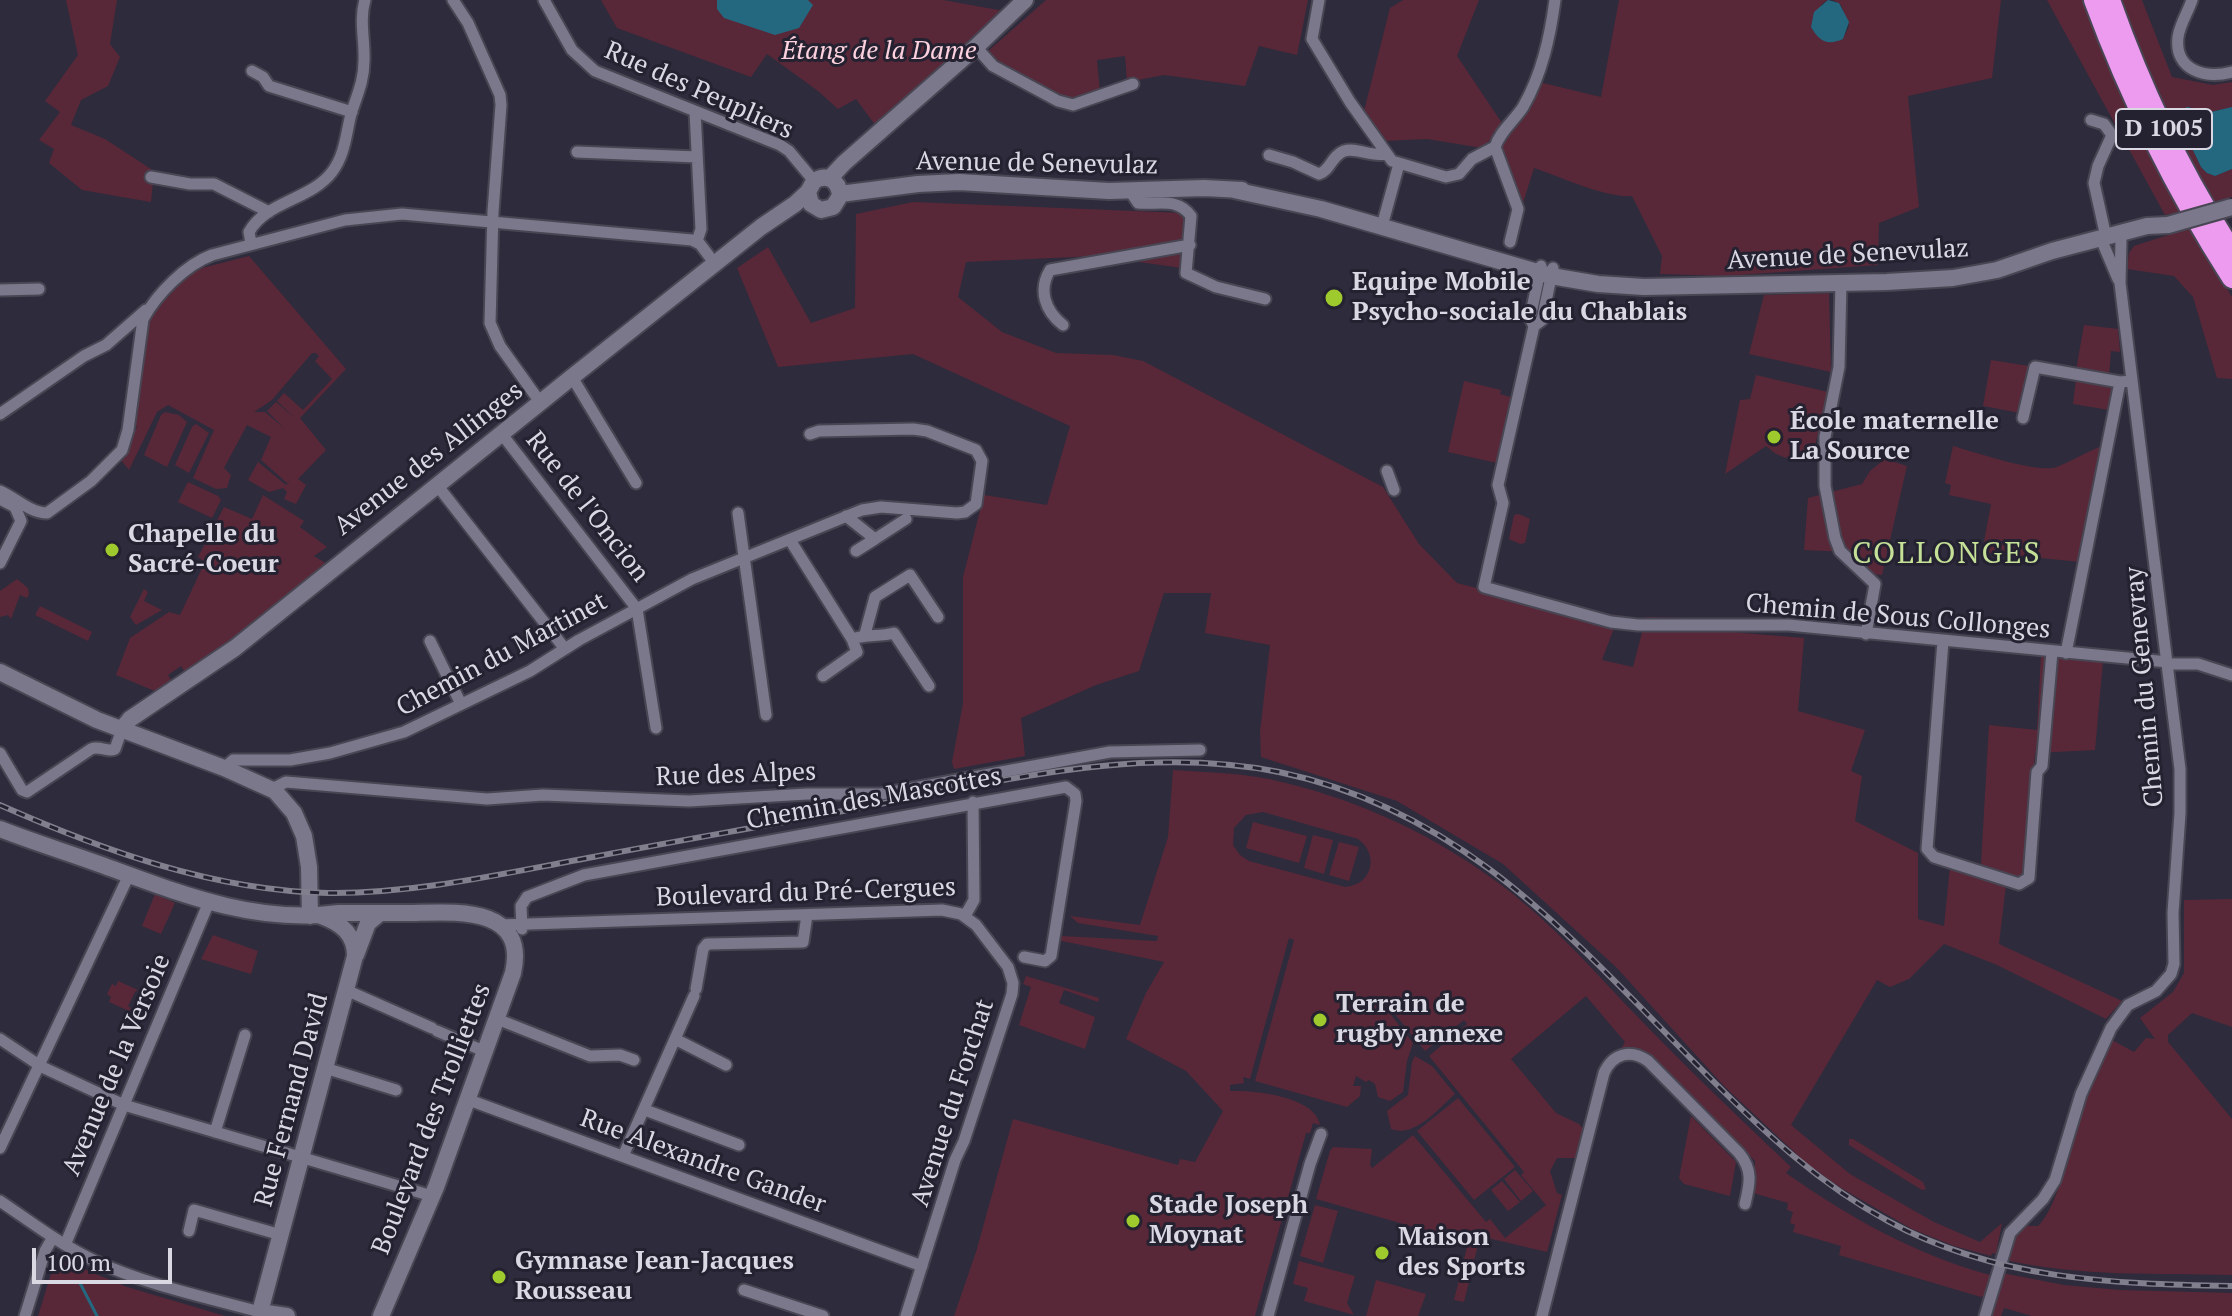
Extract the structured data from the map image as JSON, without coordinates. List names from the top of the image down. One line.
{"streets":{"highway":["D 1005"],"main road":["Avenue de Senevulaz","Avenue des Allinges","Rue Fernand David","Boulevard des Trolliettes"],"street":["Rue des Peupliers","Rue de l'Oncion","Chemin de Sous Collonges","Chemin du Martinet","Chemin du Genevray","Rue des Alpes","Chemin des Mascottes","Boulevard du Pré-Cergues","Avenue de la Versoie","Avenue du Forchat","Rue Alexandre Gander"]},"crossings":[["Rue des Peupliers","Avenue des Allinges"],["Avenue de Senevulaz","Chemin de Sous Collonges"],["Avenue de Senevulaz","Chemin du Genevray"],["Avenue des Allinges","Rue de l'Oncion"],["Rue de l'Oncion","Chemin du Martinet"],["Chemin de Sous Collonges","Chemin du Genevray"],["Chemin des Mascottes","Boulevard du Pré-Cergues"],["Chemin des Mascottes","Boulevard des Trolliettes"],["Boulevard du Pré-Cergues","Avenue du Forchat"],["Boulevard du Pré-Cergues","Boulevard des Trolliettes"],["Avenue du Forchat","Rue Alexandre Gander"],["Boulevard des Trolliettes","Rue Alexandre Gander"]],"districts":["COLLONGES"],"parks":["Étang de la Dame"],"places":["Equipe Mobile Psycho-sociale du Chablais","École maternelle La Source","Chapelle du Sacré-Coeur","Terrain de rugby annexe","Stade Joseph Moynat","Maison des Sports","Gymnase Jean-Jacques Rousseau"],"scale_bar":"100 m"}
